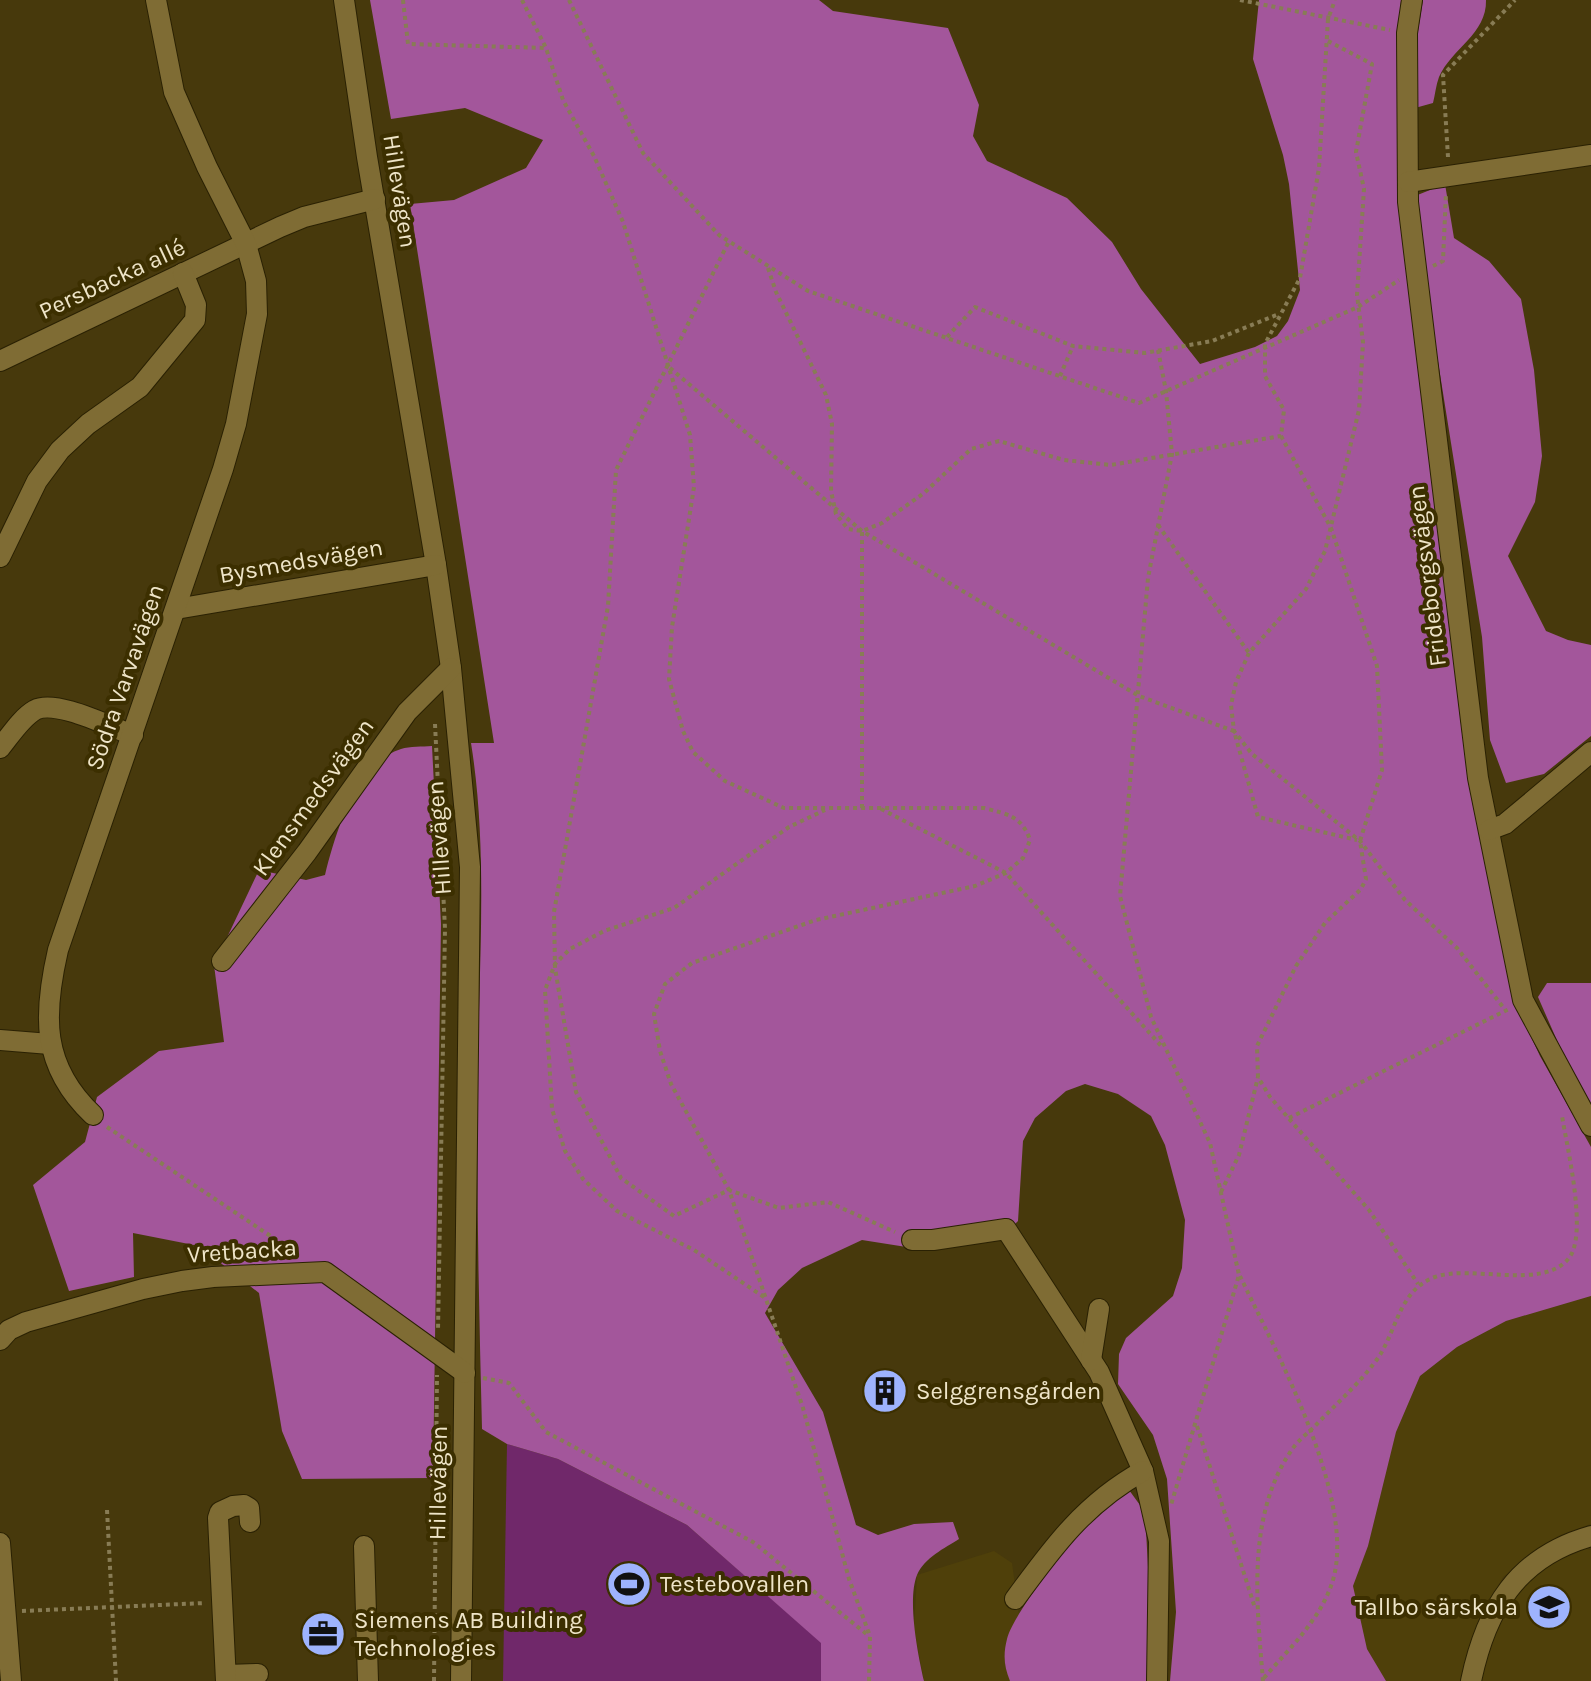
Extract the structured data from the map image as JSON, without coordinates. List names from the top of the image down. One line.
{"streets":{"street":["Hillevägen","Persbacka allé","Bysmedsvägen","Frideborgsvägen","Södra Varvavägen","Klensmedsvägen","Vretbacka"]},"crossings":[["Hillevägen","Bysmedsvägen"],["Hillevägen","Klensmedsvägen"],["Hillevägen","Vretbacka"],["Persbacka allé","Södra Varvavägen"],["Bysmedsvägen","Södra Varvavägen"]],"places":{"building":["Selggrensgården"],"sports":["Testebovallen"],"school or university":["Tallbo särskola"],"office":["Siemens AB Building Technologies"]}}
